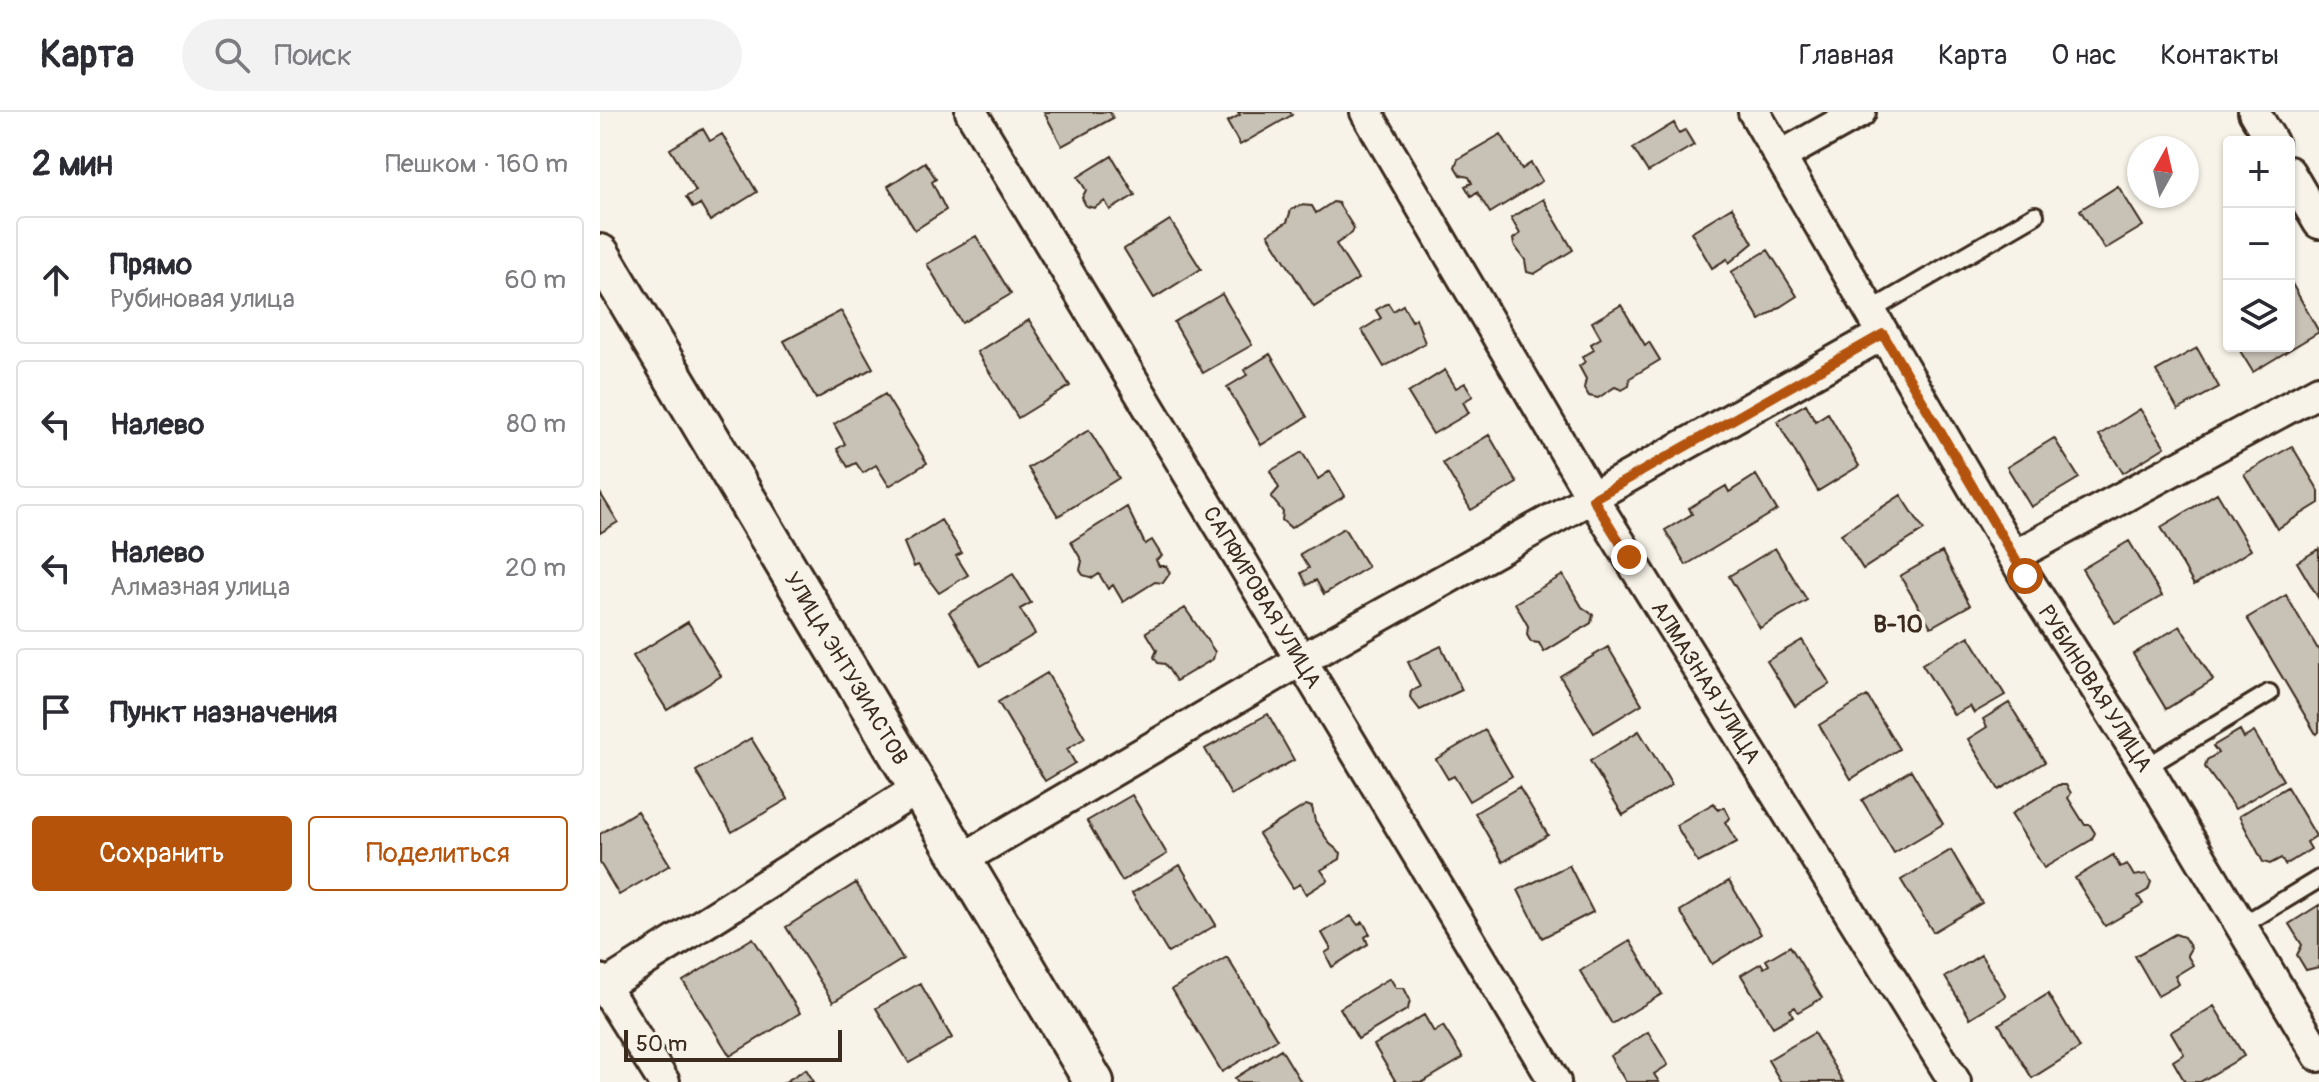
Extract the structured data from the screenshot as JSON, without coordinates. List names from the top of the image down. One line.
{"streets":{"street":["САПФИРОВАЯ УЛИЦА","УЛИЦА ЭНТУЗИАСТОВ","АЛМАЗНАЯ УЛИЦА","РУБИНОВАЯ УЛИЦА"]},"districts":["В-10"],"scale_bar":"50 m","north":"top","page":{"header":"Карта","search":"Поиск","nav":["Главная","Карта","О нас","Контакты"],"heading":["2 мин","Пешком · 160 m"],"map_buttons":["+","−"],"list":[["Прямо","Рубиновая улица","60 m"],["Налево","80 m"],["Налево","Алмазная улица","20 m"],"Пункт назначения"],"buttons":["Сохранить","Поделиться"],"scale":"50 m"}}
